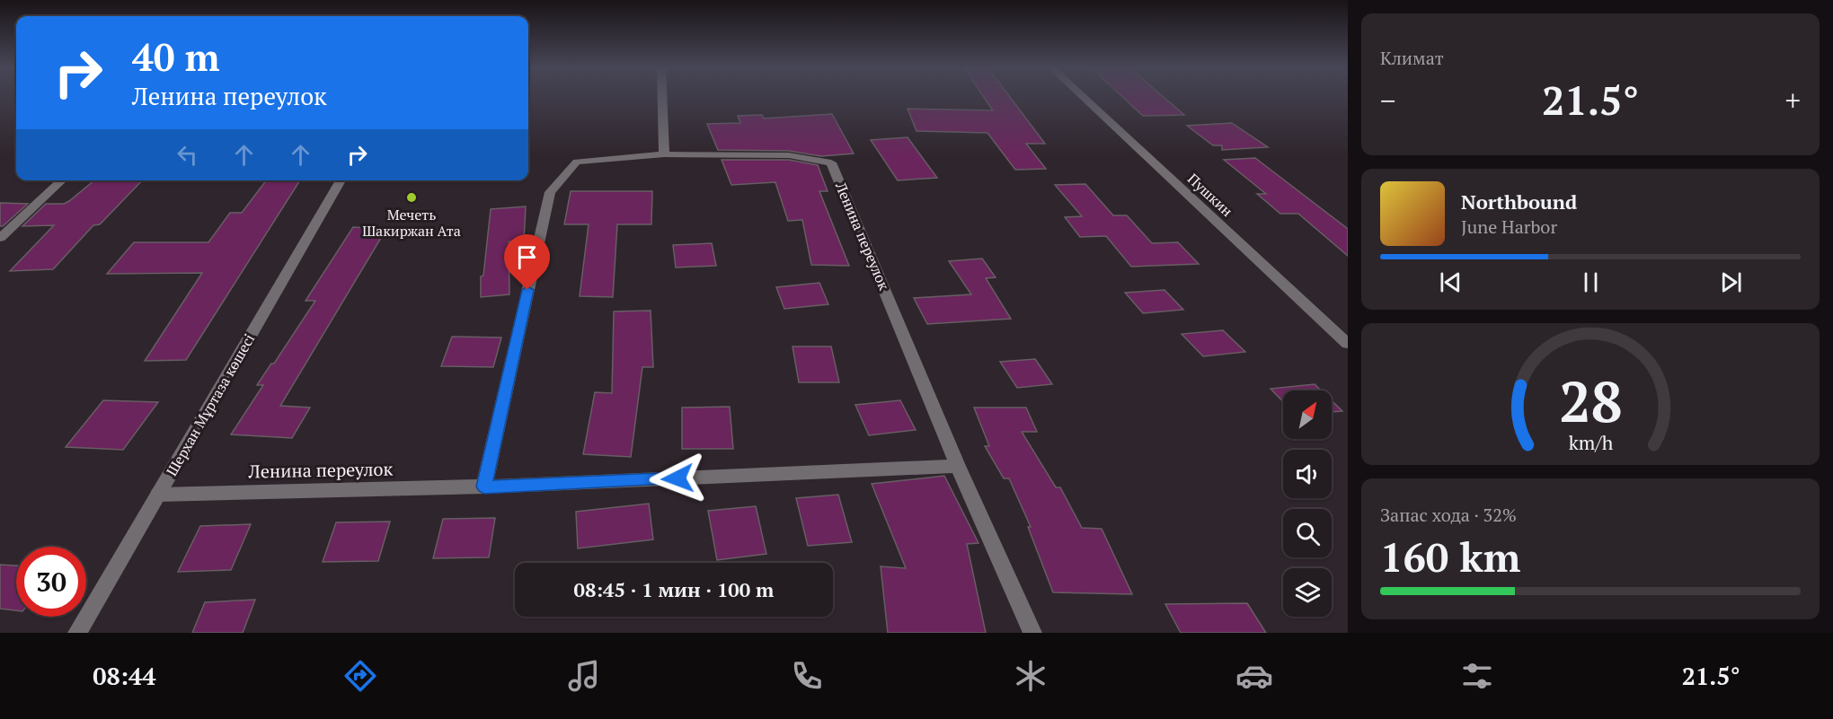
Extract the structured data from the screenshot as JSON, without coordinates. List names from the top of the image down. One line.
{"streets":{"street":["Пушкин","Ленина переулок","Шерхан Мұртаза көшесі"]},"crossings":[["Ленина переулок","Шерхан Мұртаза көшесі"]],"places":["Мечеть Шакиржан Ата"],"north":"top right","page":{"tile":["Климат",["Запас хода · 32%","160 km"]],"turn":["40 m","Ленина переулок"],"heat":["−","21.5°","+"],"song":["Northbound","June Harbor"],"limit":"30","trip":"08:45 · 1 мин · 100 m","tabs":["08:44","21.5°"],"gauge":["28","km/h"]}}
